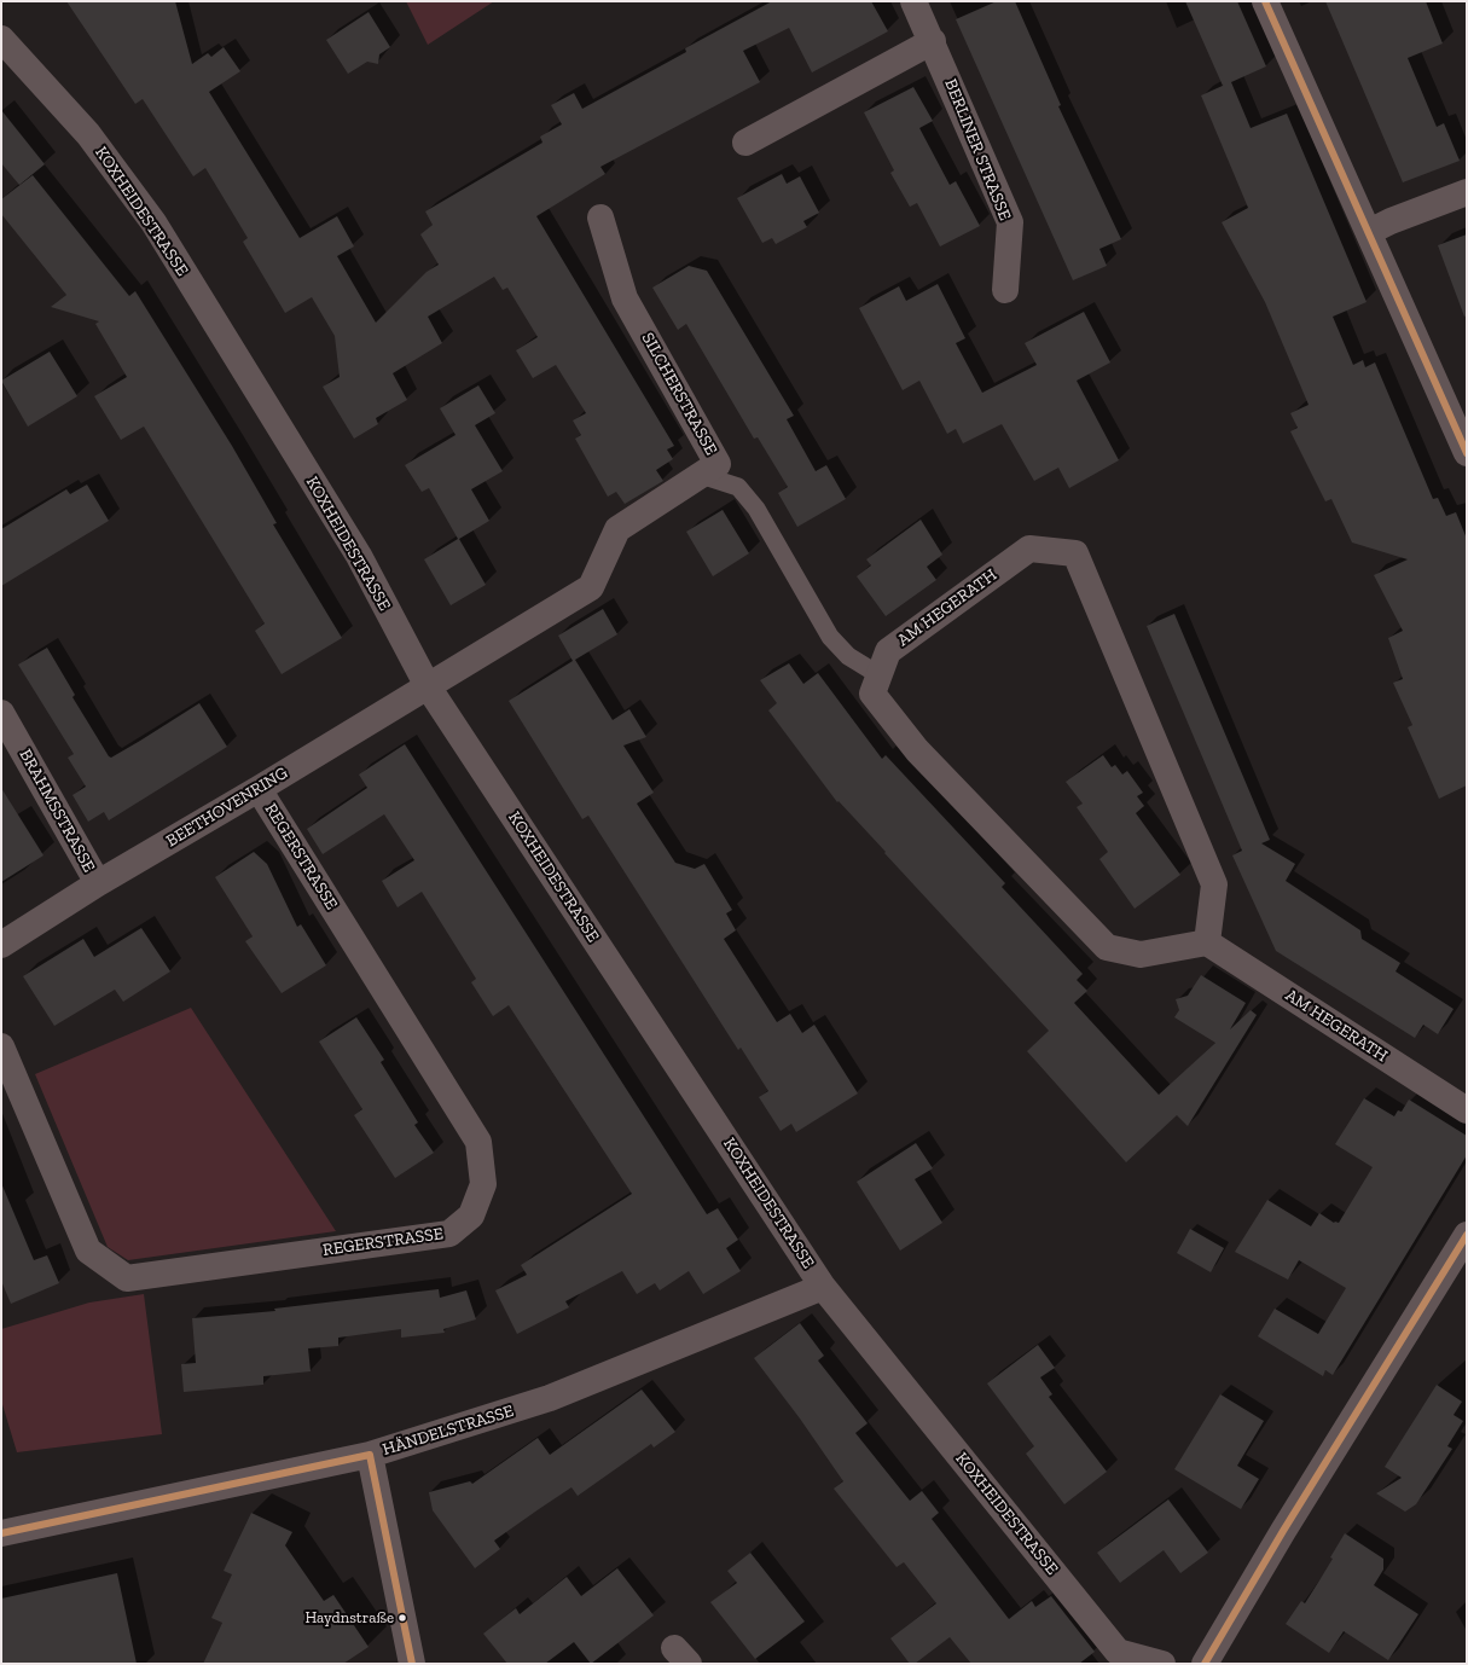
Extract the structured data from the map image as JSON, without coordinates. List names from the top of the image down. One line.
{"streets":{"street":["BERLINER STRASSE","KOXHEIDESTRASSE","SILCHERSTRASSE","AM HEGERATH","BEETHOVENRING","BRAHMSSTRASSE","REGERSTRASSE","HÄNDELSTRASSE"]},"crossings":[["KOXHEIDESTRASSE","SILCHERSTRASSE"],["KOXHEIDESTRASSE","BEETHOVENRING"],["KOXHEIDESTRASSE","HÄNDELSTRASSE"],["SILCHERSTRASSE","BEETHOVENRING"],["BEETHOVENRING","BRAHMSSTRASSE"],["BEETHOVENRING","REGERSTRASSE"]],"places":["Haydnstraße"]}
